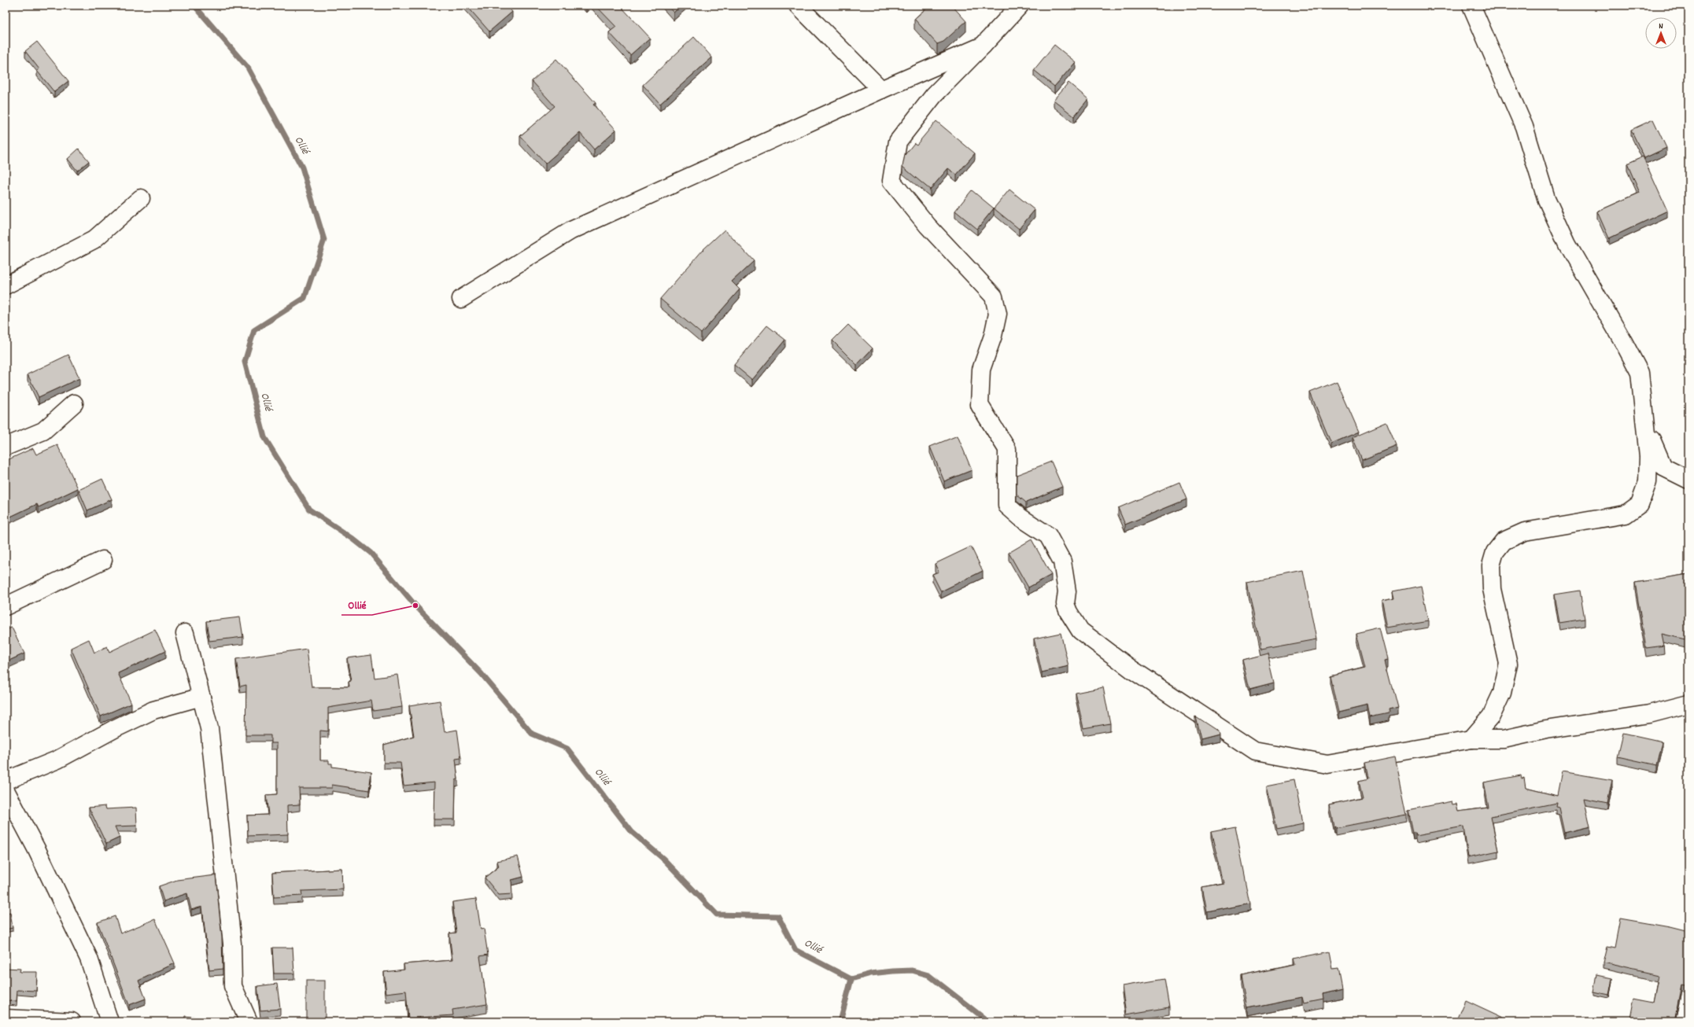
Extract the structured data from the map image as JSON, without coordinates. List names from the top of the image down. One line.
{"water":["Ollié"],"places":["Ollié"],"north":"top"}
